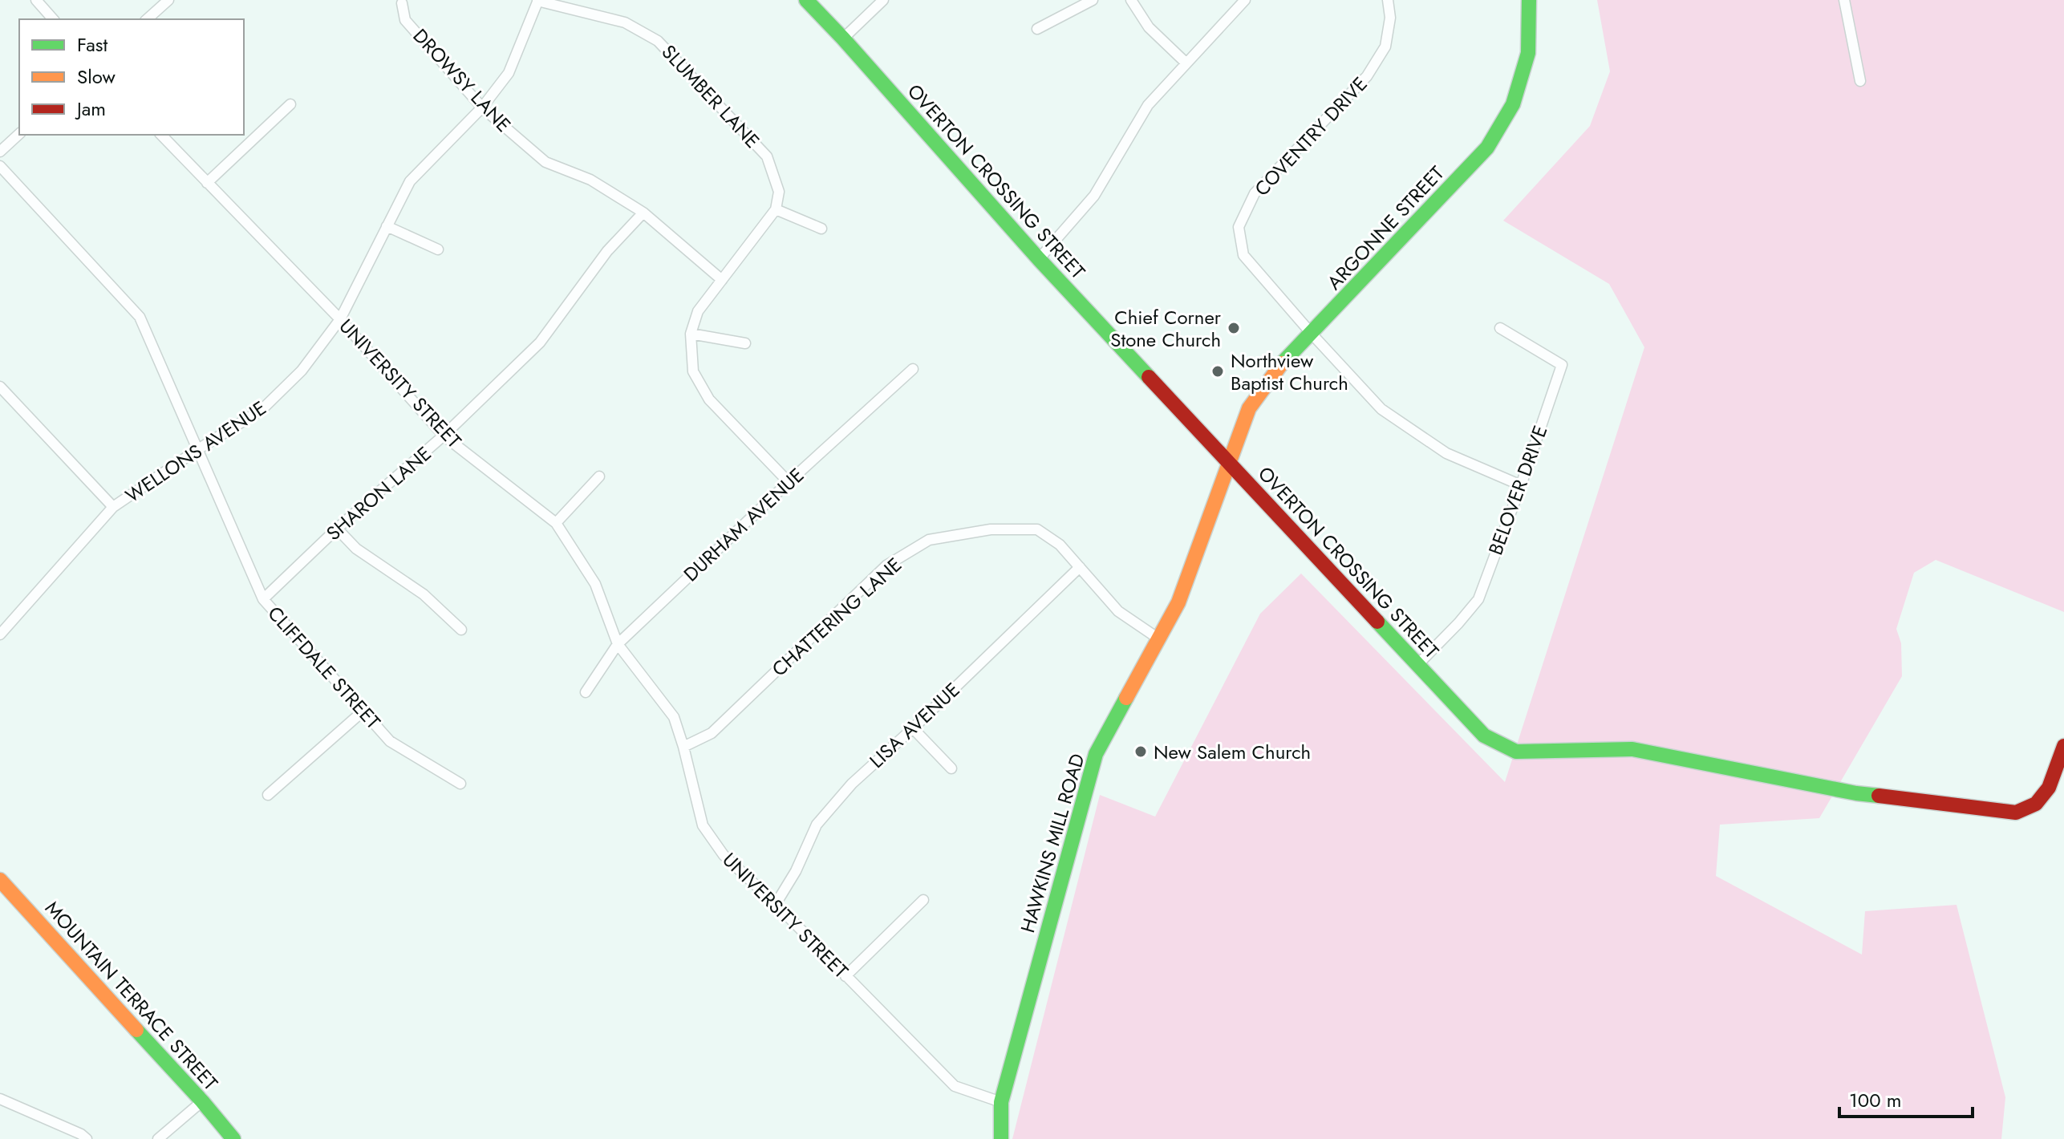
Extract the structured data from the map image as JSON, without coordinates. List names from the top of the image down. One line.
{"streets":{"street":["DROWSY LANE","SLUMBER LANE","COVENTRY DRIVE","OVERTON CROSSING STREET","ARGONNE STREET","UNIVERSITY STREET","WELLONS AVENUE","BELOVER DRIVE","SHARON LANE","DURHAM AVENUE","CHATTERING LANE","CLIFFDALE STREET","LISA AVENUE","HAWKINS MILL ROAD","MOUNTAIN TERRACE STREET"]},"crossings":[["DROWSY LANE","WELLONS AVENUE"],["DROWSY LANE","SHARON LANE"],["SLUMBER LANE","WELLONS AVENUE"],["COVENTRY DRIVE","ARGONNE STREET"],["COVENTRY DRIVE","BELOVER DRIVE"],["OVERTON CROSSING STREET","ARGONNE STREET"],["OVERTON CROSSING STREET","BELOVER DRIVE"],["OVERTON CROSSING STREET","HAWKINS MILL ROAD"],["ARGONNE STREET","HAWKINS MILL ROAD"],["UNIVERSITY STREET","WELLONS AVENUE"],["UNIVERSITY STREET","SHARON LANE"],["UNIVERSITY STREET","DURHAM AVENUE"],["UNIVERSITY STREET","CHATTERING LANE"],["UNIVERSITY STREET","LISA AVENUE"],["UNIVERSITY STREET","HAWKINS MILL ROAD"],["WELLONS AVENUE","CLIFFDALE STREET"],["SHARON LANE","CLIFFDALE STREET"],["CHATTERING LANE","LISA AVENUE"],["CHATTERING LANE","HAWKINS MILL ROAD"]],"places":["Chief Corner Stone Church","Northview Baptist Church","New Salem Church"],"legend":["Fast","Slow","Jam"],"scale_bar":"100 m"}
